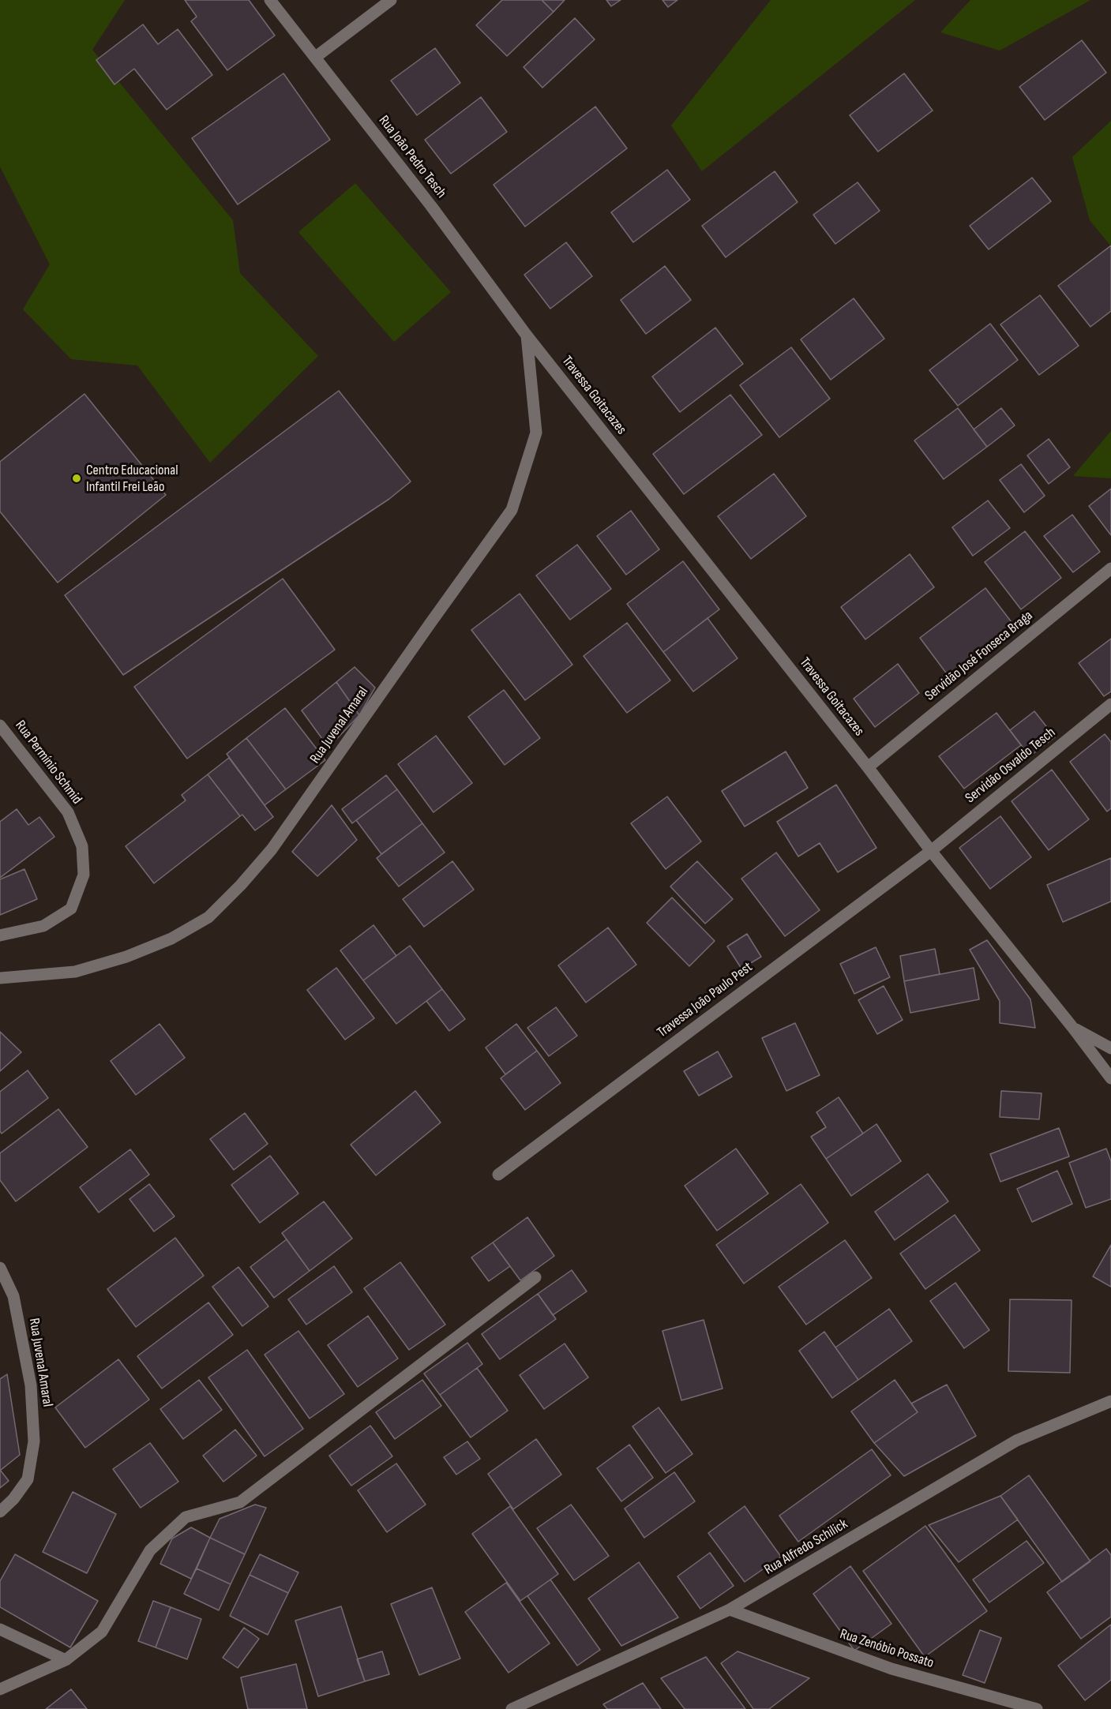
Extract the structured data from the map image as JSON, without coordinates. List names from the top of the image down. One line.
{"streets":{"street":["Rua João Pedro Tesch","Travessa Goitacazes","Servidão José Fonseca Braga","Rua Juvenal Amaral","Rua Permínio Schmid","Servidão Osvaldo Tesch","Travessa João Paulo Pest","Rua Alfredo Schilick","Rua Zenóbio Possato"]},"crossings":[["Rua João Pedro Tesch","Travessa Goitacazes"],["Rua João Pedro Tesch","Rua Juvenal Amaral"],["Travessa Goitacazes","Servidão José Fonseca Braga"],["Travessa Goitacazes","Rua Juvenal Amaral"],["Travessa Goitacazes","Servidão Osvaldo Tesch"],["Travessa Goitacazes","Travessa João Paulo Pest"],["Servidão Osvaldo Tesch","Travessa João Paulo Pest"],["Rua Alfredo Schilick","Rua Zenóbio Possato"]],"places":["Centro Educacional Infantil Frei Leão"]}
